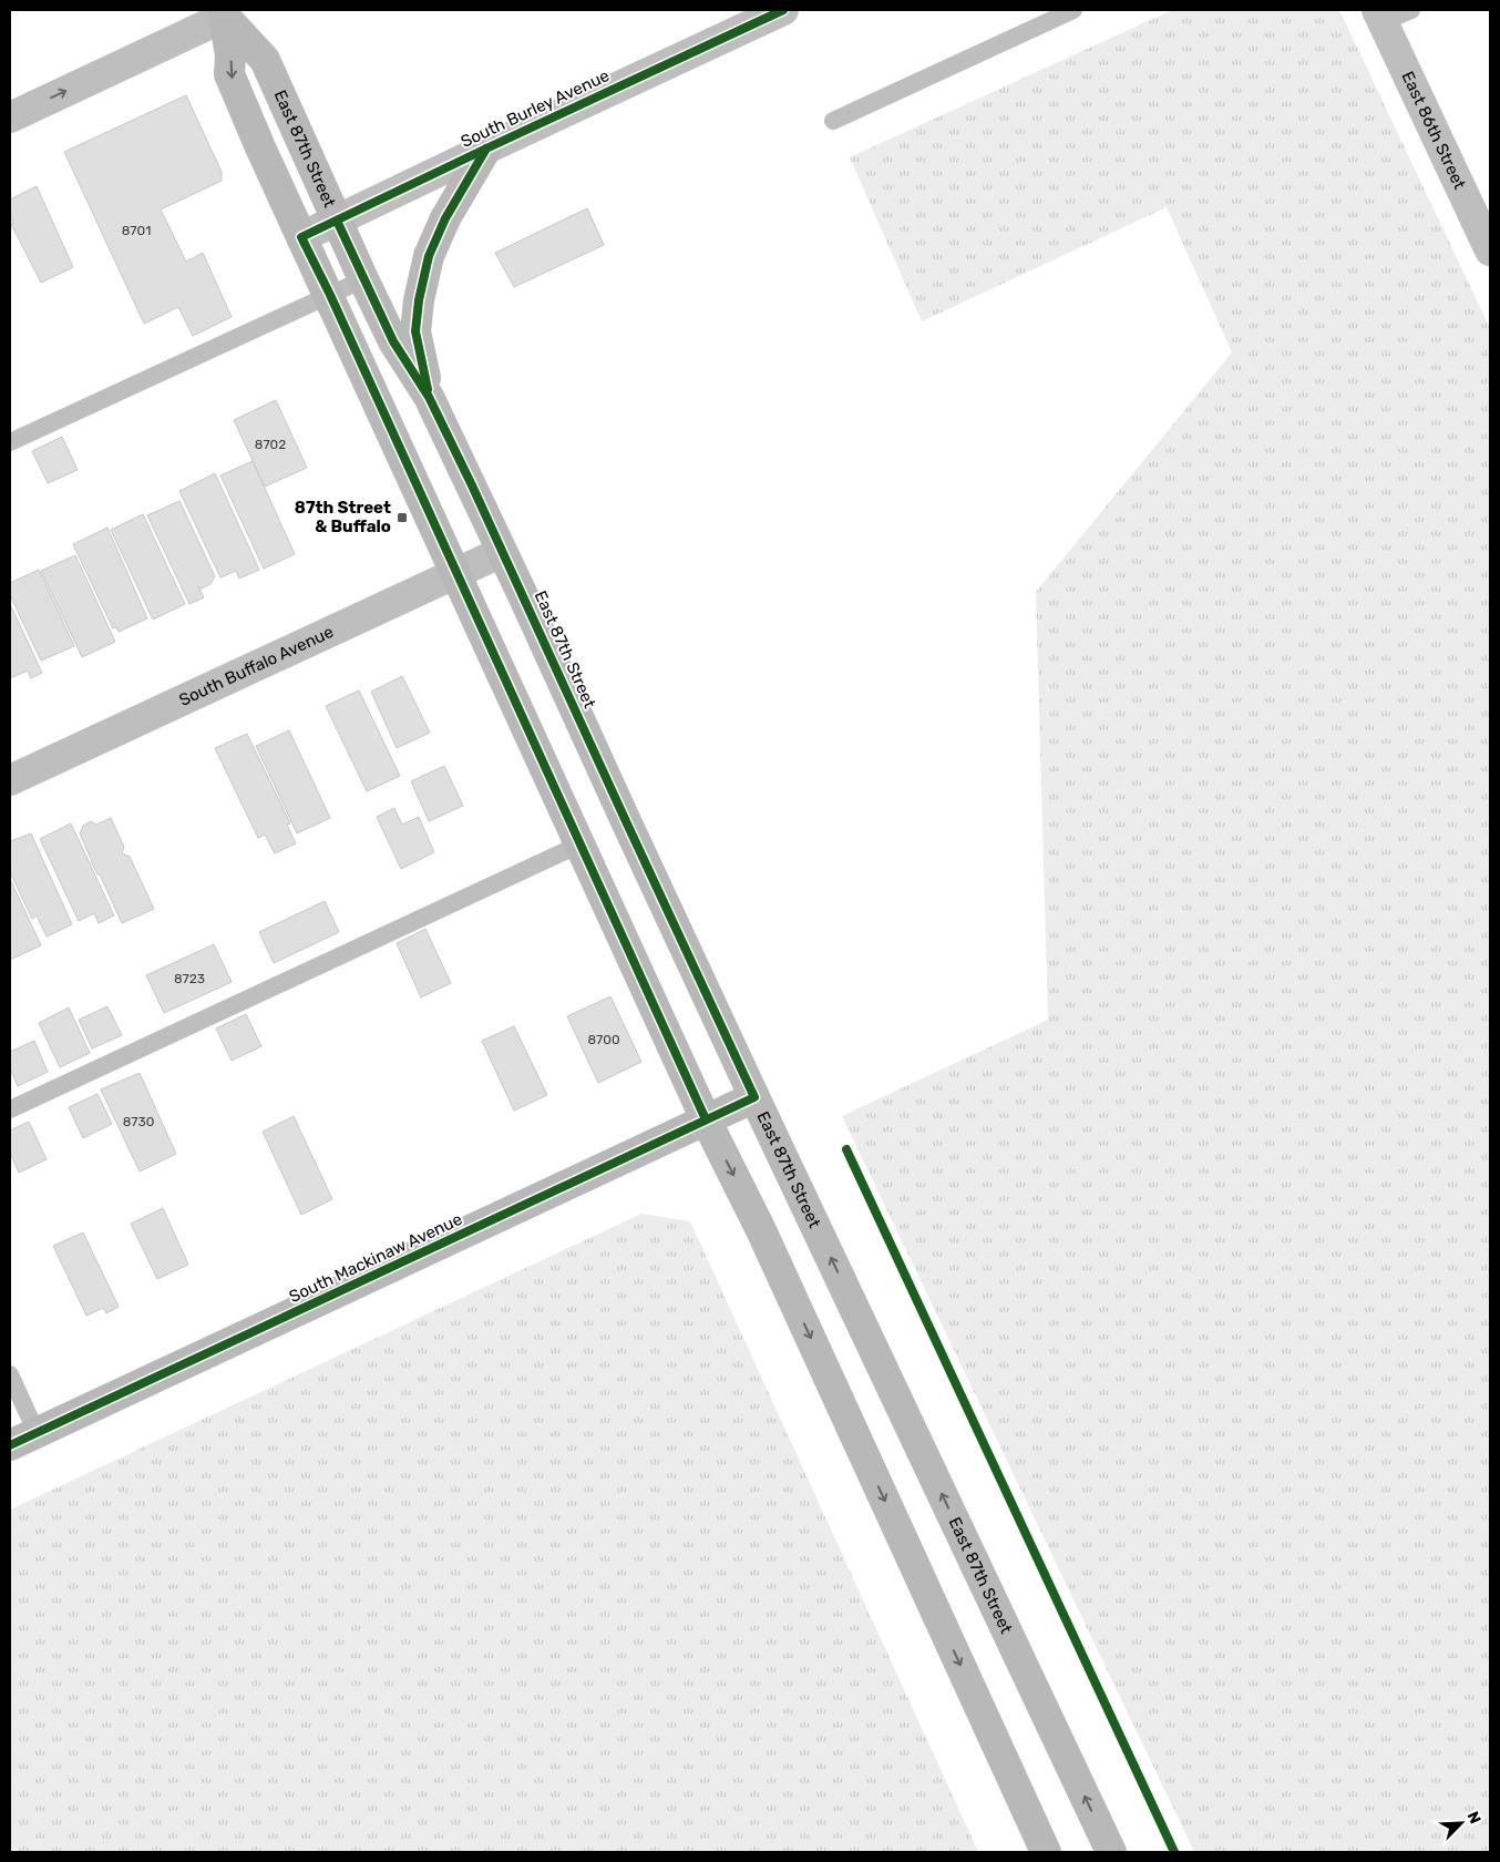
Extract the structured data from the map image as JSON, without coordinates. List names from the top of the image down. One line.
{"streets":{"main road":["East 87th Street","South Mackinaw Avenue"],"street":["South Burley Avenue","East 86th Street","South Buffalo Avenue"]},"crossings":[["South Burley Avenue","East 87th Street"],["East 87th Street","South Buffalo Avenue"],["East 87th Street","South Mackinaw Avenue"]],"places":{"transit":["87th Street & Buffalo"]},"house_numbers":["8701","8702","8723","8700","8730"],"north":"top right"}
